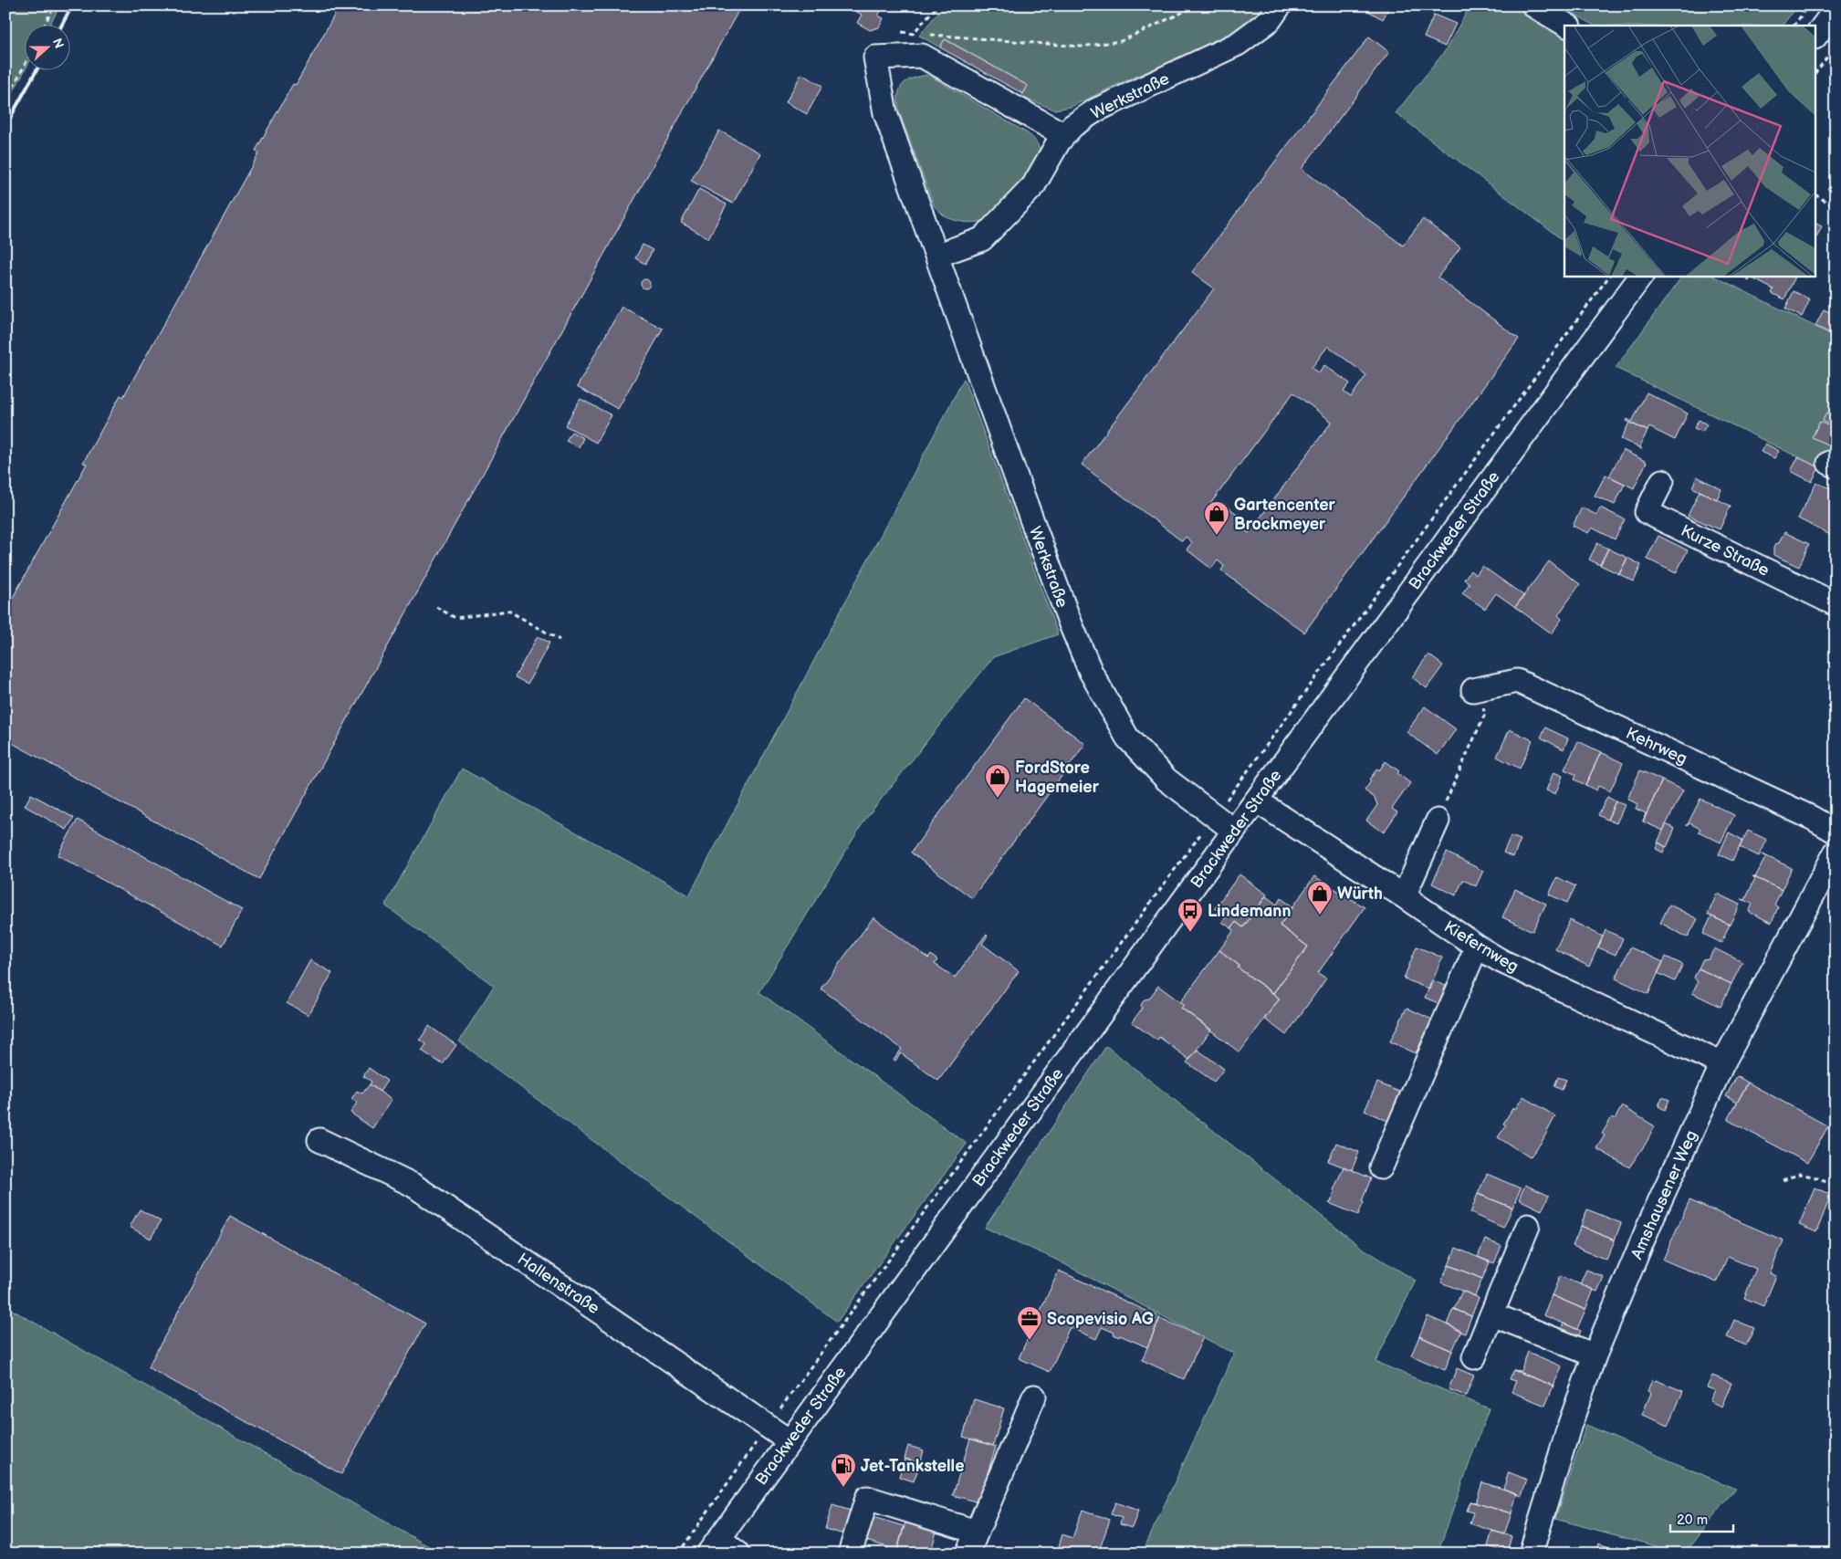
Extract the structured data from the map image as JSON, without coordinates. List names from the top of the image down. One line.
{"streets":{"street":["Werkstraße","Brackweder Straße","Kurze Straße","Kehrweg","Kiefernweg","Amshausener Weg","Hallenstraße"]},"crossings":[["Werkstraße","Brackweder Straße"],["Brackweder Straße","Kiefernweg"],["Brackweder Straße","Hallenstraße"],["Kiefernweg","Amshausener Weg"]],"places":{"shop":["Gartencenter Brockmeyer","FordStore Hagemeier","Würth"],"bus stop":["Lindemann"],"office":["Scopevisio AG"],"fuel station":["Jet-Tankstelle"]},"scale_bar":"20 m","north":"right"}
